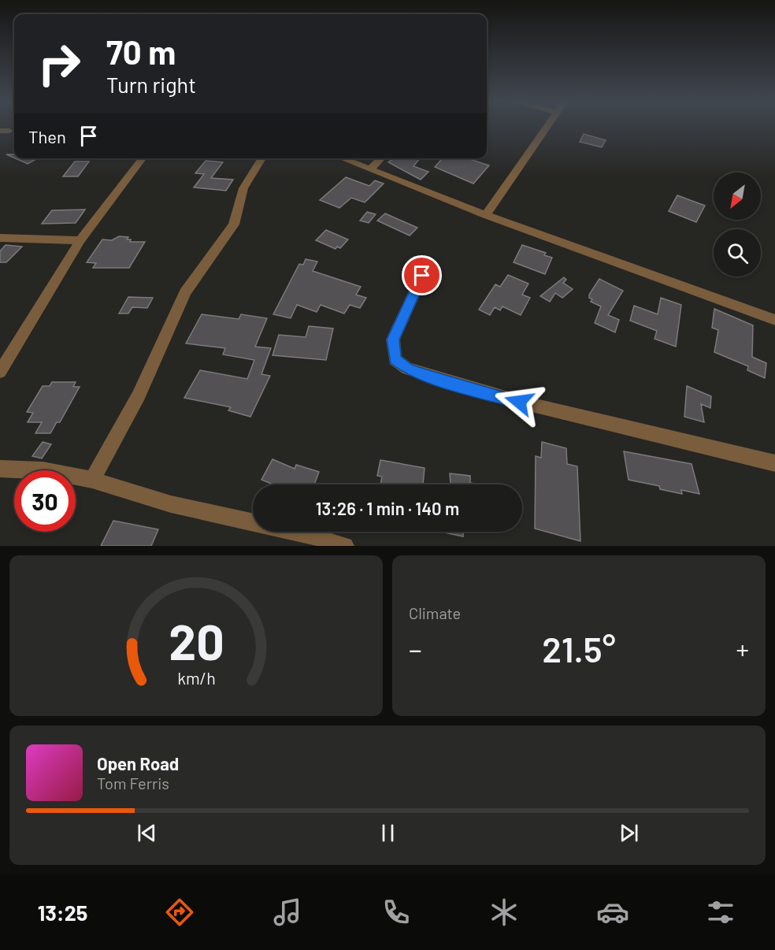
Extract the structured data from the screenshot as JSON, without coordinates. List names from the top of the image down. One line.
{"north":"bottom left","page":{"turn":["70 m","Turn right"],"then":"Then","limit":"30","trip":"13:26 · 1 min · 140 m","tile":"Climate","heat":["−","21.5°","+"],"song":["Open Road","Tom Ferris"],"tabs":"13:25","gauge":["20","km/h"]}}
